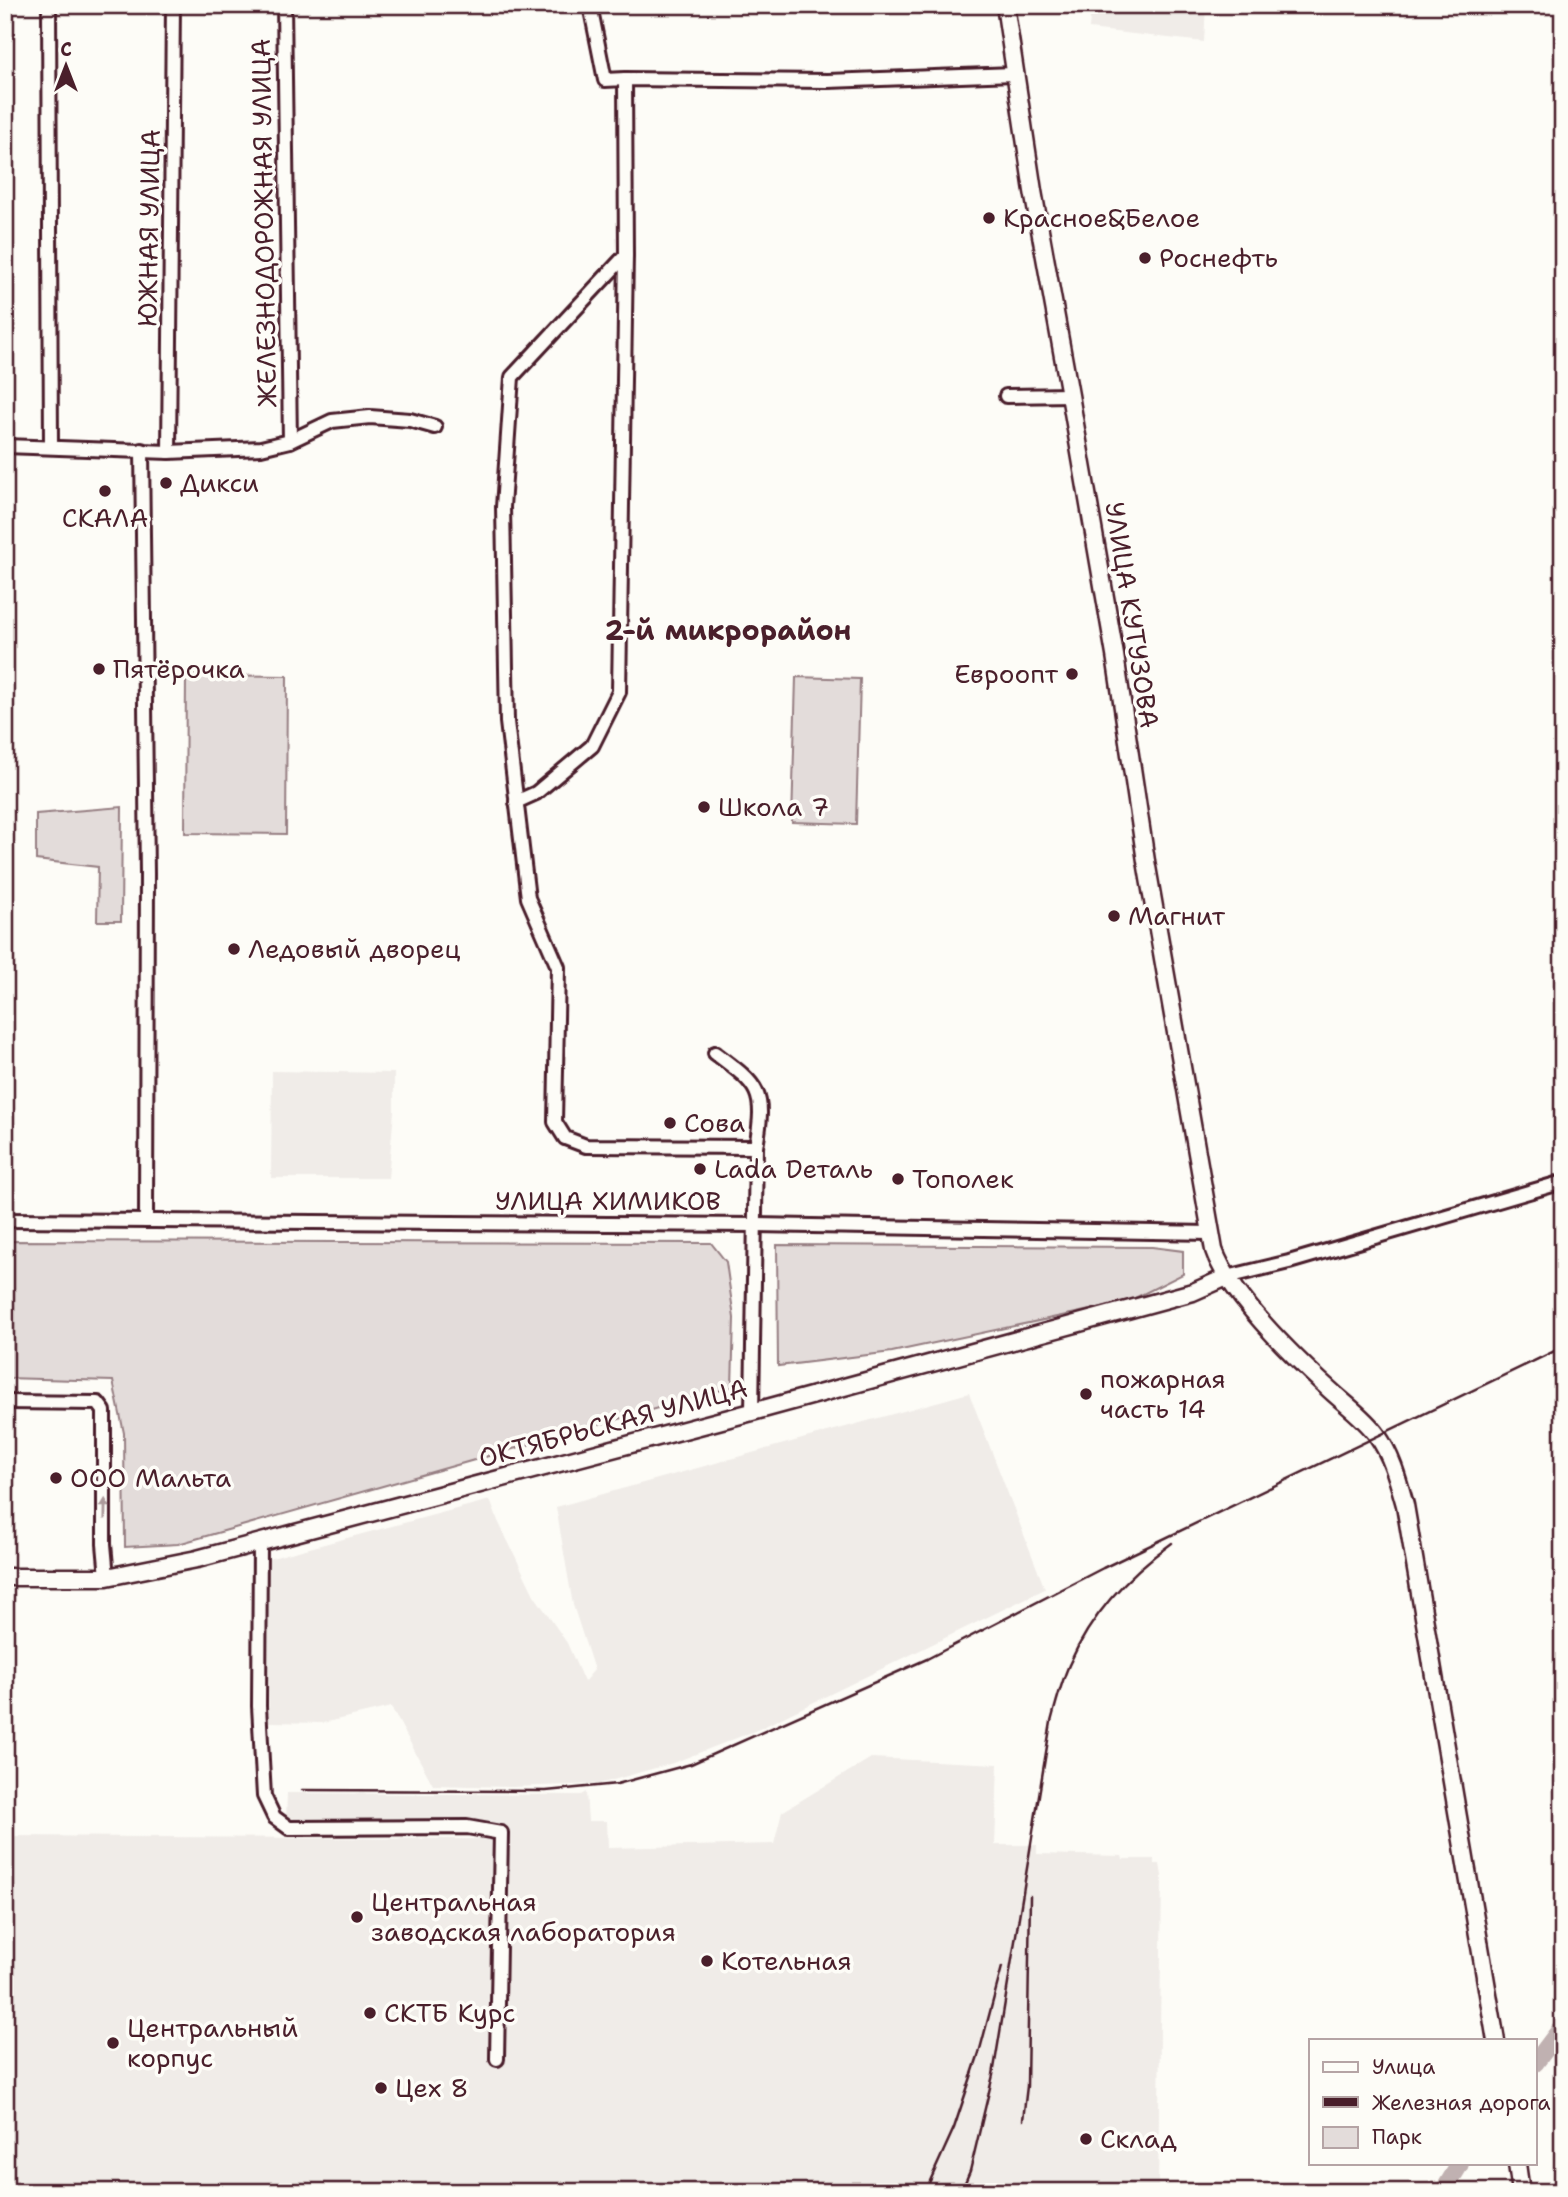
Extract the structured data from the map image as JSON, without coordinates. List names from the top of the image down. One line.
{"streets":{"main road":["УЛИЦА КУТУЗОВА","ОКТЯБРЬСКАЯ УЛИЦА"],"street":["ЖЕЛЕЗНОДОРОЖНАЯ УЛИЦА","ЮЖНАЯ УЛИЦА","УЛИЦА ХИМИКОВ"]},"crossings":[["УЛИЦА КУТУЗОВА","УЛИЦА ХИМИКОВ"],["УЛИЦА КУТУЗОВА","ОКТЯБРЬСКАЯ УЛИЦА"]],"districts":["2-й микрорайон"],"places":["Красное&Белое","Роснефть","Дикси","СКАЛА","Пятёрочка","Евроопт","Школа 7","Магнит","Ледовый дворец","Сова","Lada Dеталь","Тополек","пожарная часть 14","ООО Мальта","Центральная заводская лаборатория","Котельная","СКТБ Курс","Центральный корпус","Цех 8","Склад"],"legend":["Улица","Железная дорога","Парк"],"north":"top"}
